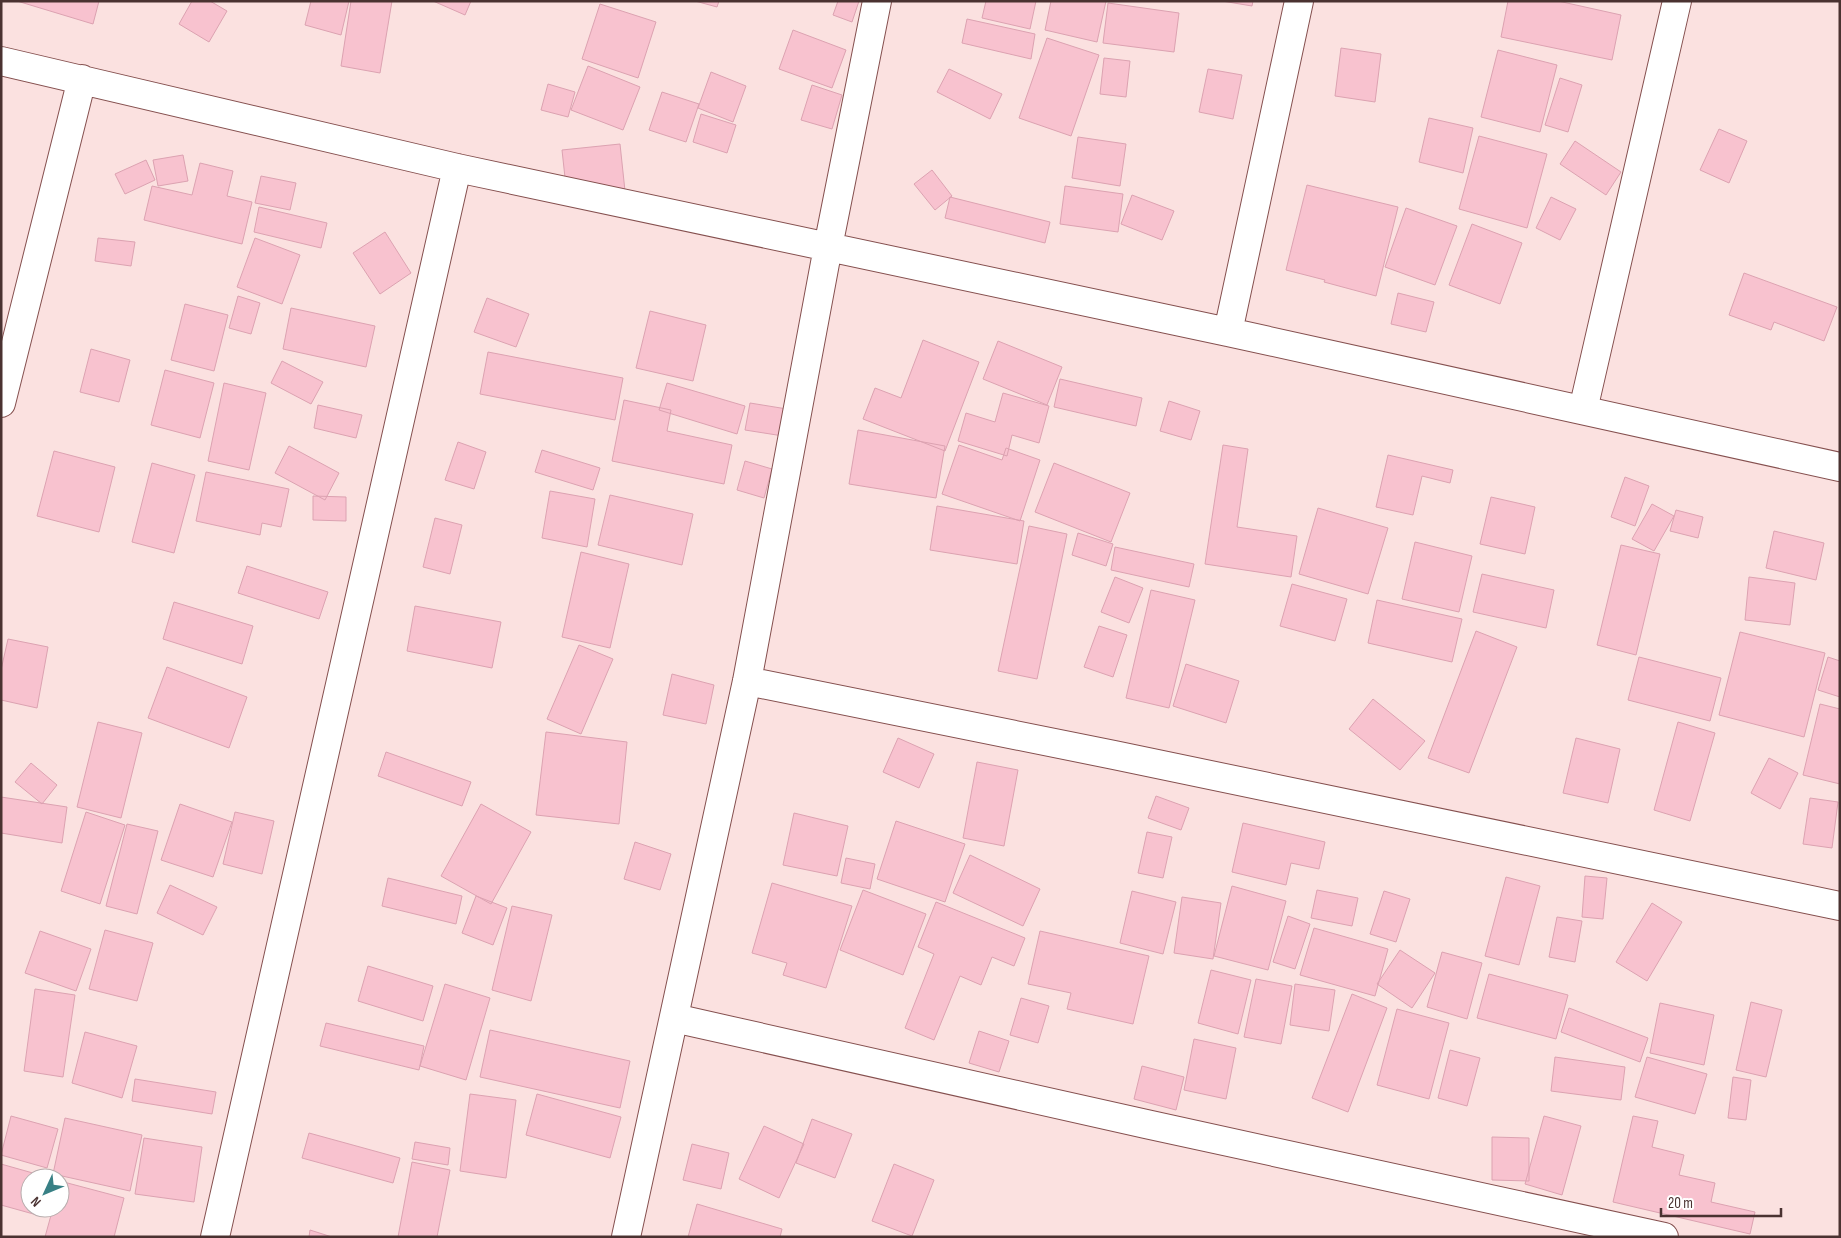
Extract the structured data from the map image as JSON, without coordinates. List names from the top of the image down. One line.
{"scale_bar":"20 m","north":"bottom left"}
